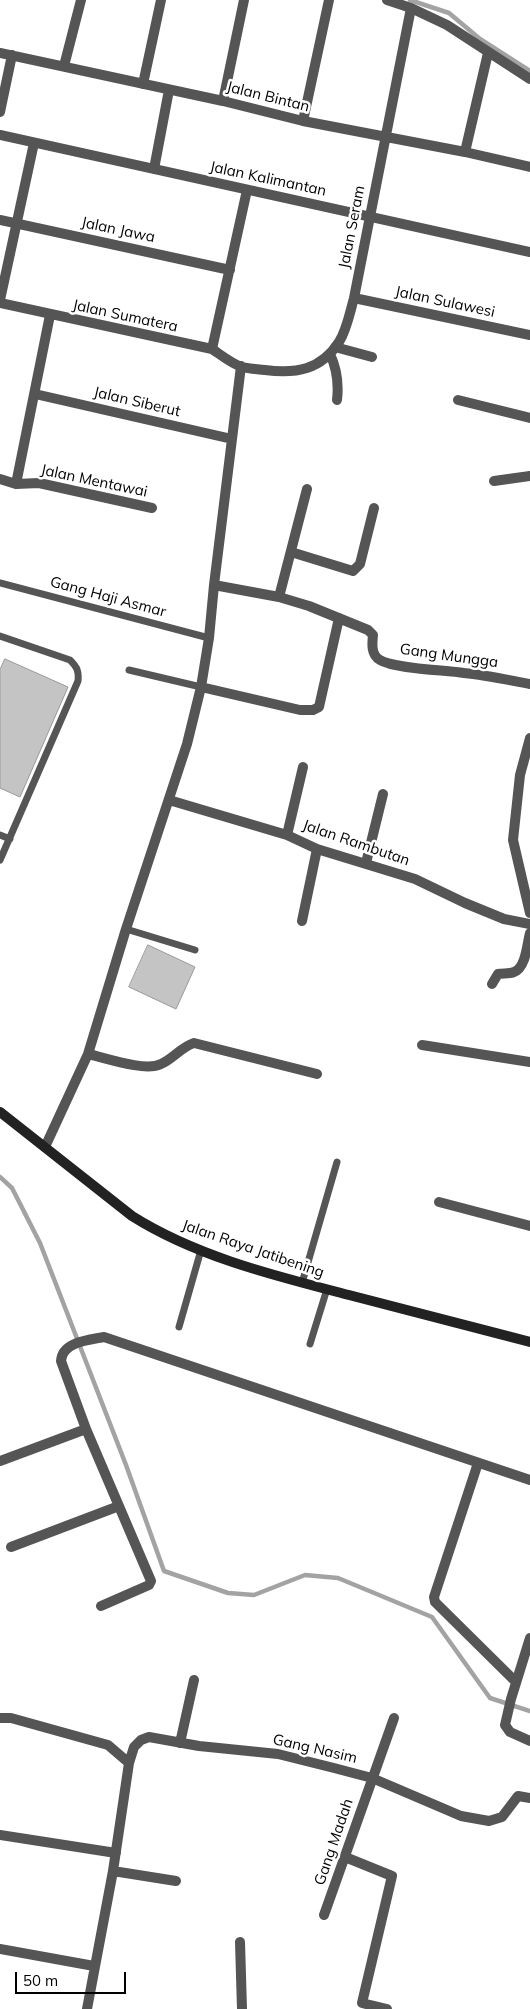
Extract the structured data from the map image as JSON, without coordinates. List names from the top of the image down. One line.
{"streets":{"main road":["Jalan Raya Jatibening"],"street":["Jalan Bintan","Jalan Kalimantan","Jalan Seram","Jalan Jawa","Jalan Sulawesi","Jalan Sumatera","Jalan Siberut","Jalan Mentawai","Gang Mungga","Jalan Rambutan","Gang Nasim","Gang Madah"],"lane":["Gang Haji Asmar"]},"crossings":[["Jalan Bintan","Jalan Seram"],["Jalan Kalimantan","Jalan Seram"],["Jalan Seram","Jalan Sulawesi"],["Gang Nasim","Gang Madah"]],"scale_bar":"50 m"}
